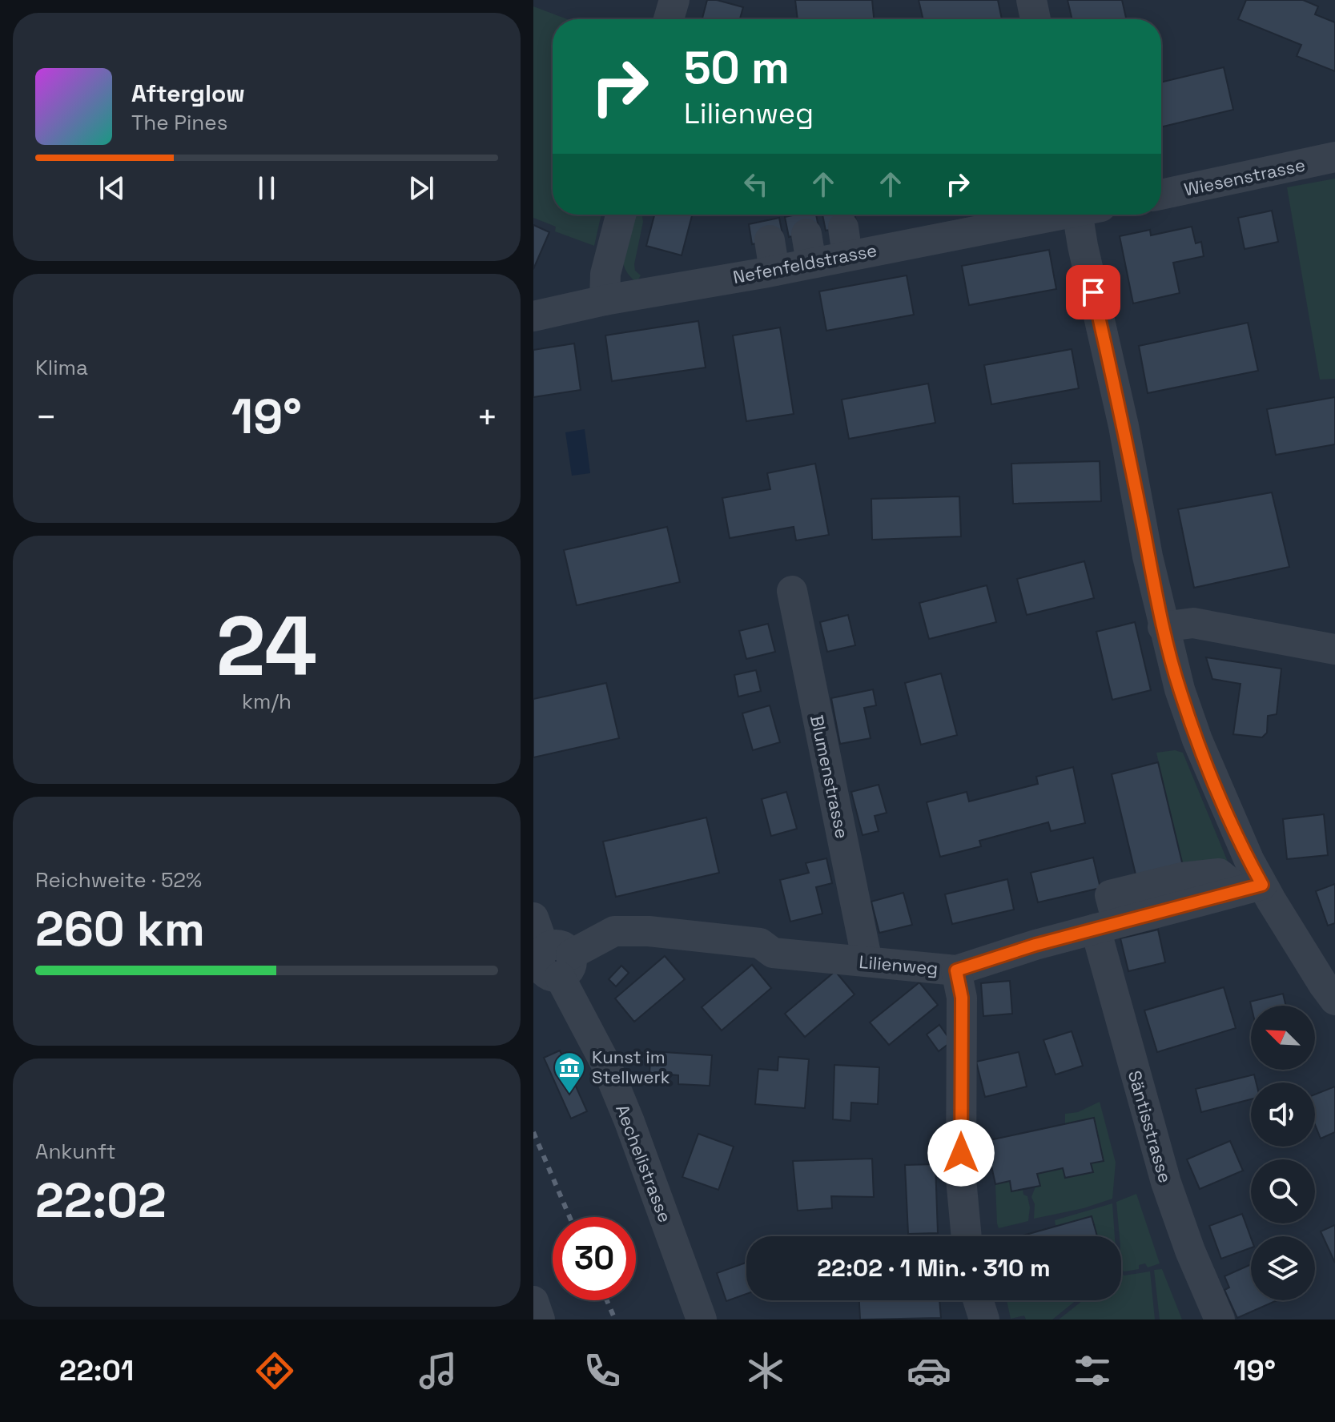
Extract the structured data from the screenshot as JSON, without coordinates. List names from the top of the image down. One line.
{"streets":{"street":["Wiesenstrasse","Nefenfeldstrasse","Blumenstrasse","Lilienweg","Säntisstrasse","Aechelistrasse"]},"crossings":[["Blumenstrasse","Lilienweg"],["Lilienweg","Säntisstrasse"],["Lilienweg","Aechelistrasse"]],"places":{"museum":["Kunst im Stellwerk"]},"north":"top left","page":{"turn":["50 m","Lilienweg"],"song":["Afterglow","The Pines"],"tile":["Klima",["24","km/h"],["Reichweite · 52%","260 km"],["Ankunft","22:02"]],"heat":["−","19°","+"],"limit":"30","trip":"22:02 · 1 Min. · 310 m","tabs":["22:01","19°"]}}
